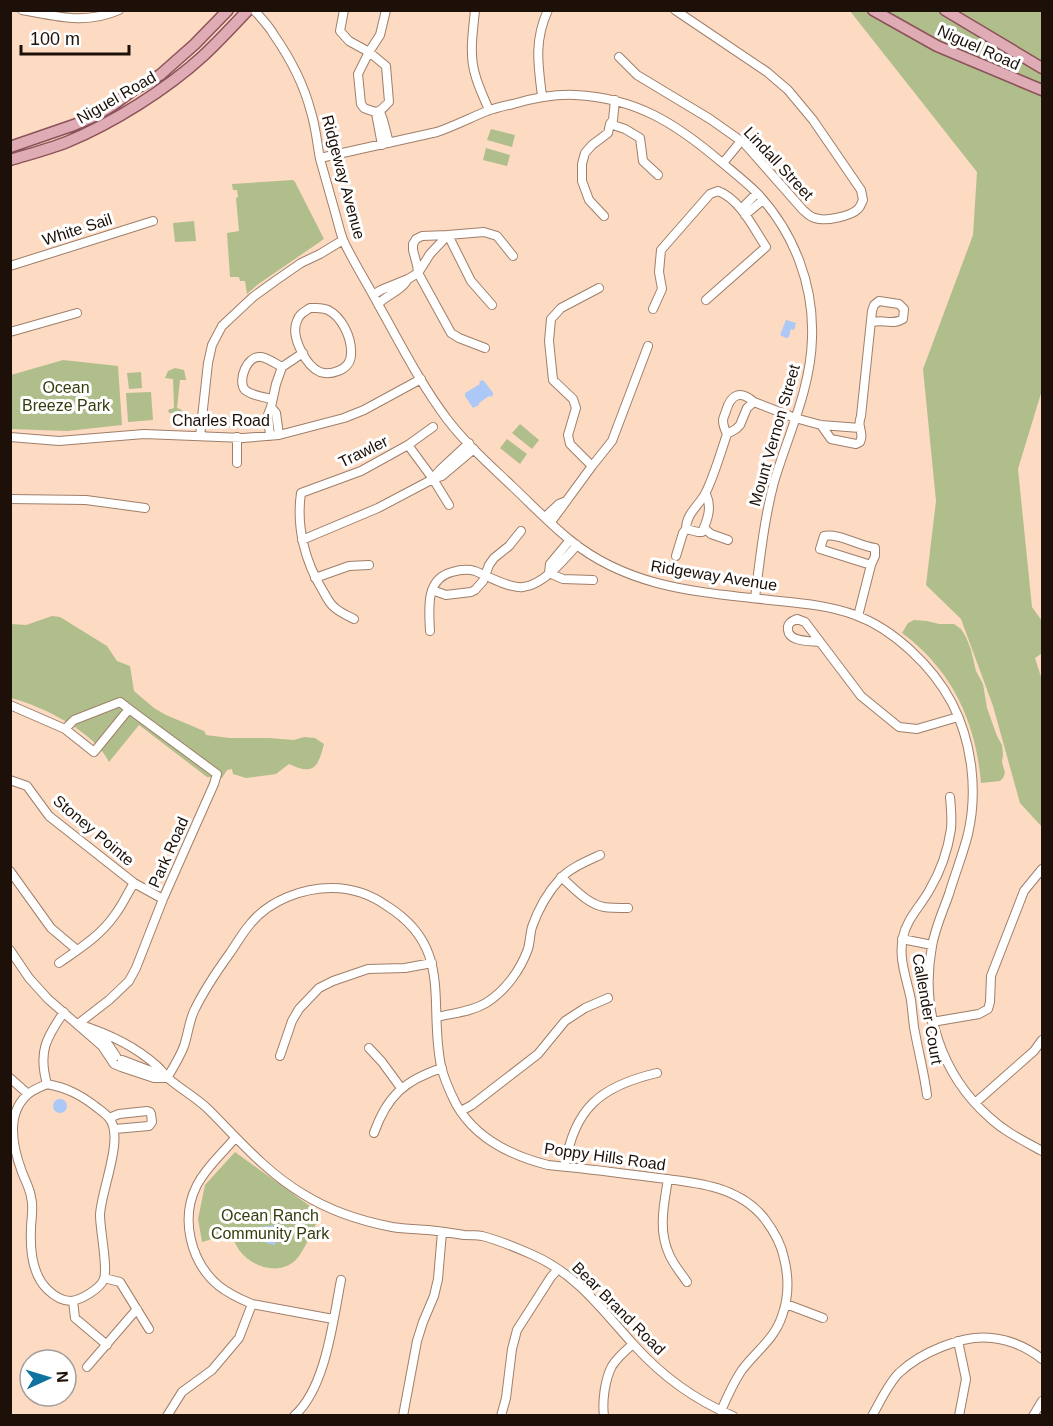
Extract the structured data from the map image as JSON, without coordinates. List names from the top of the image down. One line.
{"streets":{"main road":["Niguel Road"],"street":["Lindall Street","Ridgeway Avenue","White Sail","Charles Road","Mount Vernon Street","Trawler","Stoney Pointe","Park Road","Callender Court","Poppy Hills Road","Bear Brand Road"]},"crossings":[["Ridgeway Avenue","Charles Road"],["Ridgeway Avenue","Mount Vernon Street"],["Stoney Pointe","Park Road"],["Park Road","Bear Brand Road"],["Poppy Hills Road","Bear Brand Road"]],"parks":["Ocean Breeze Park","Ocean Ranch Community Park"],"scale_bar":"100 m","north":"right"}
